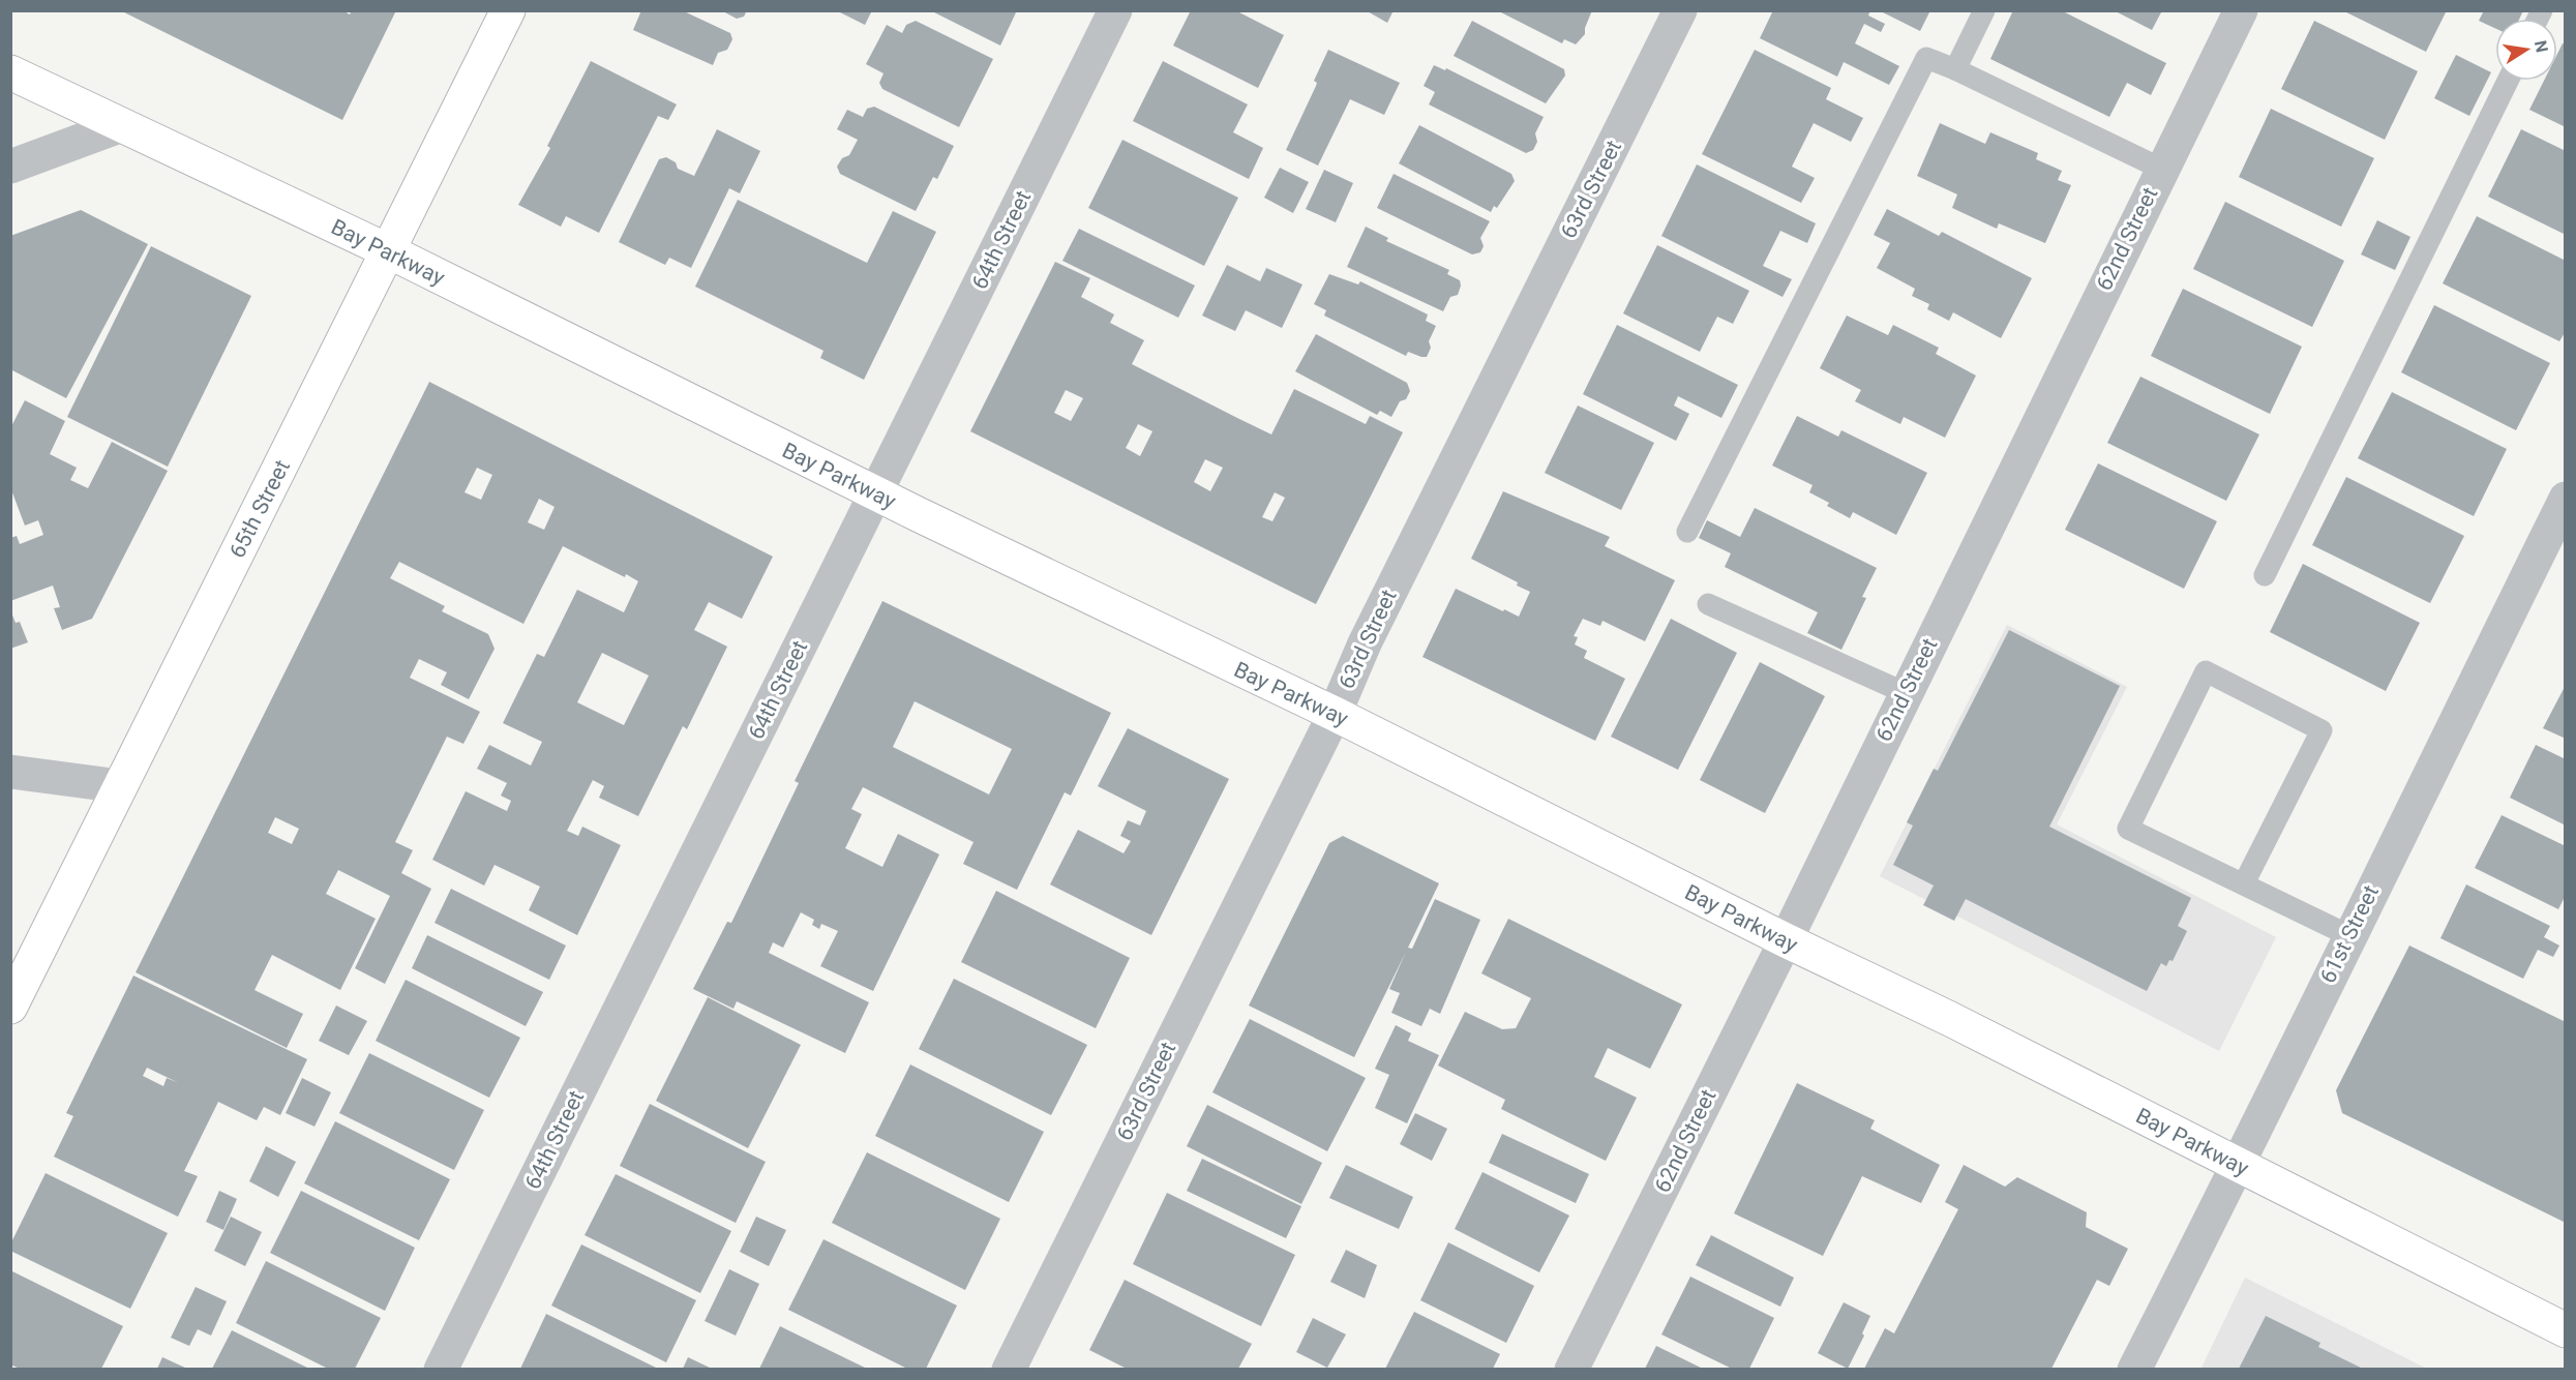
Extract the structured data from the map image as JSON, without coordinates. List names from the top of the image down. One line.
{"streets":{"main road":["Bay Parkway","65th Street"],"street":["63rd Street","62nd Street","64th Street","61st Street"]},"crossings":[["63rd Street","Bay Parkway"],["62nd Street","Bay Parkway"],["64th Street","Bay Parkway"],["Bay Parkway","65th Street"],["Bay Parkway","61st Street"]],"north":"right"}
